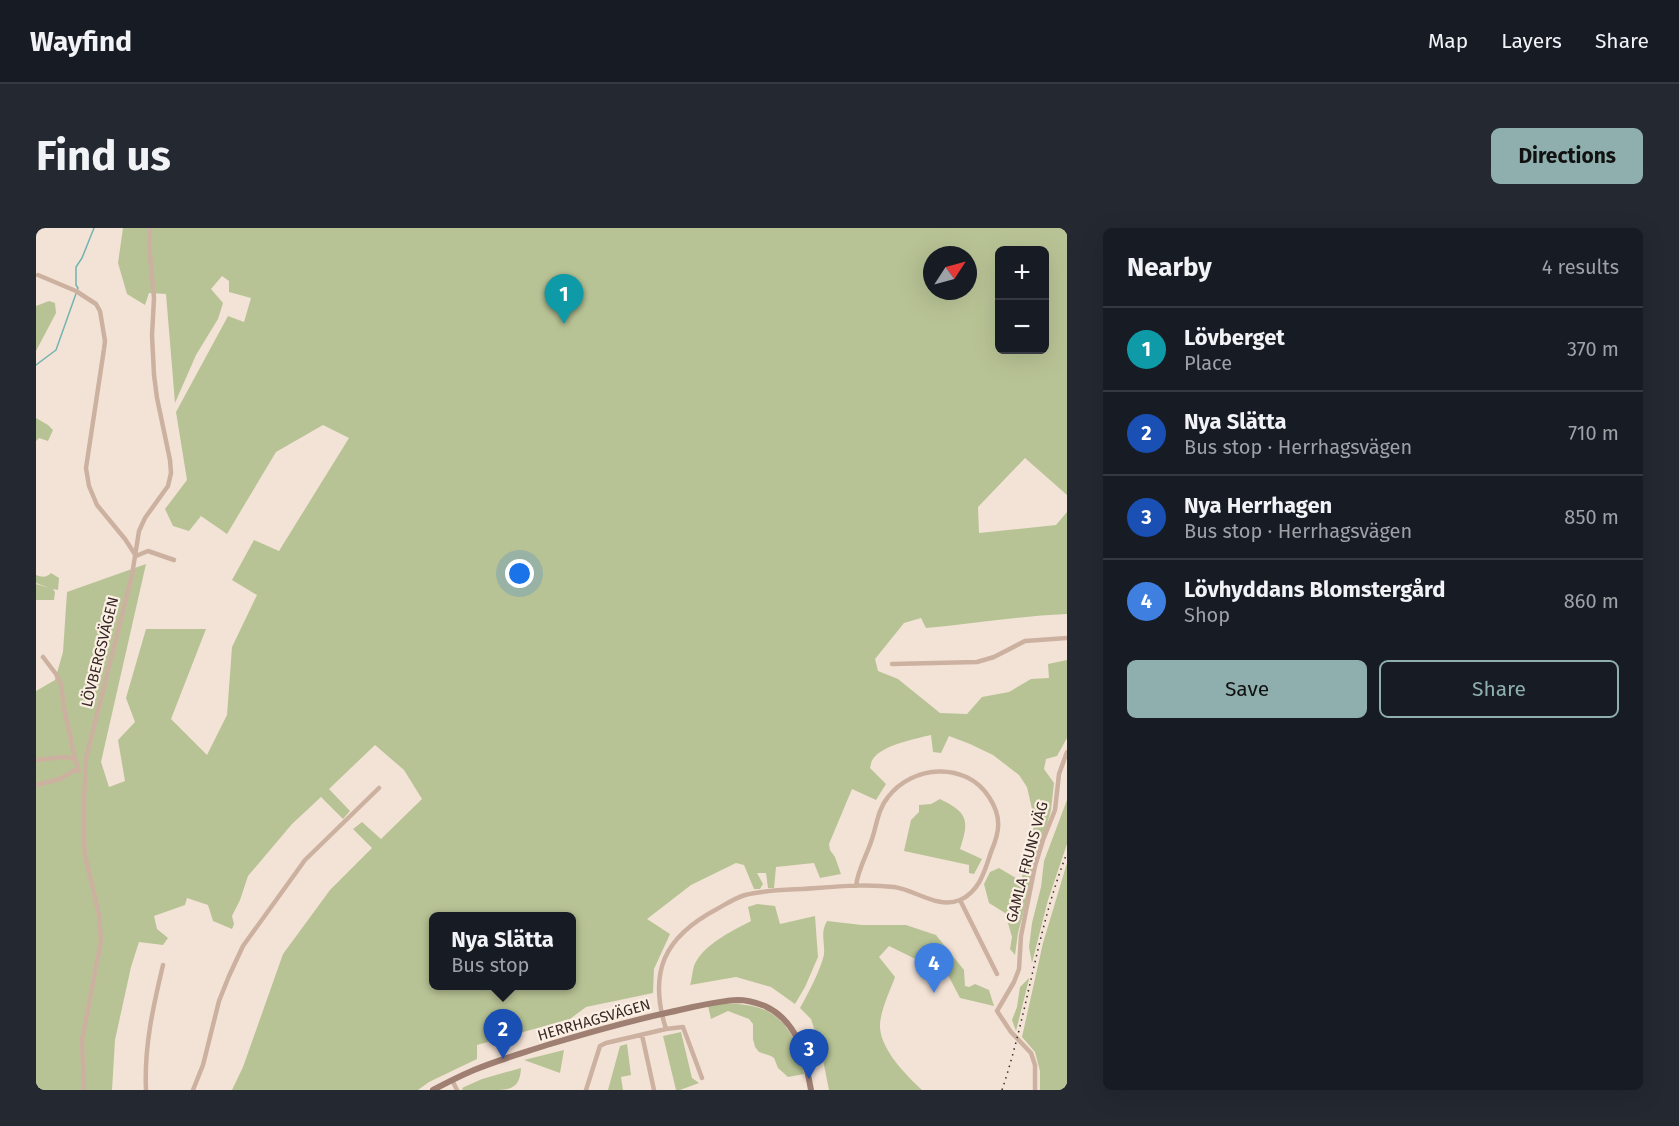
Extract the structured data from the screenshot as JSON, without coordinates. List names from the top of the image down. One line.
{"streets":{"street":["LÖVBERGSVÄGEN","GAMLA FRUNS VÄG","HERRHAGSVÄGEN"]},"north":"top right","page":{"header":"Wayfind","nav":["Map","Layers","Share"],"buttons":["Directions",["Save","Share"]],"title":"Find us","heading":["Nearby","4 results"],"map_buttons":["+","−"],"pins":["1","4","2","3"],"list":[{"mark":"1","name":"Lövberget","note":"Place","value":"370 m"},{"mark":"2","name":"Nya Slätta","note":"Bus stop · Herrhagsvägen","value":"710 m"},{"mark":"3","name":"Nya Herrhagen","note":"Bus stop · Herrhagsvägen","value":"850 m"},{"mark":"4","name":"Lövhyddans Blomstergård","note":"Shop","value":"860 m"}],"popup":["Nya Slätta","Bus stop"]}}
